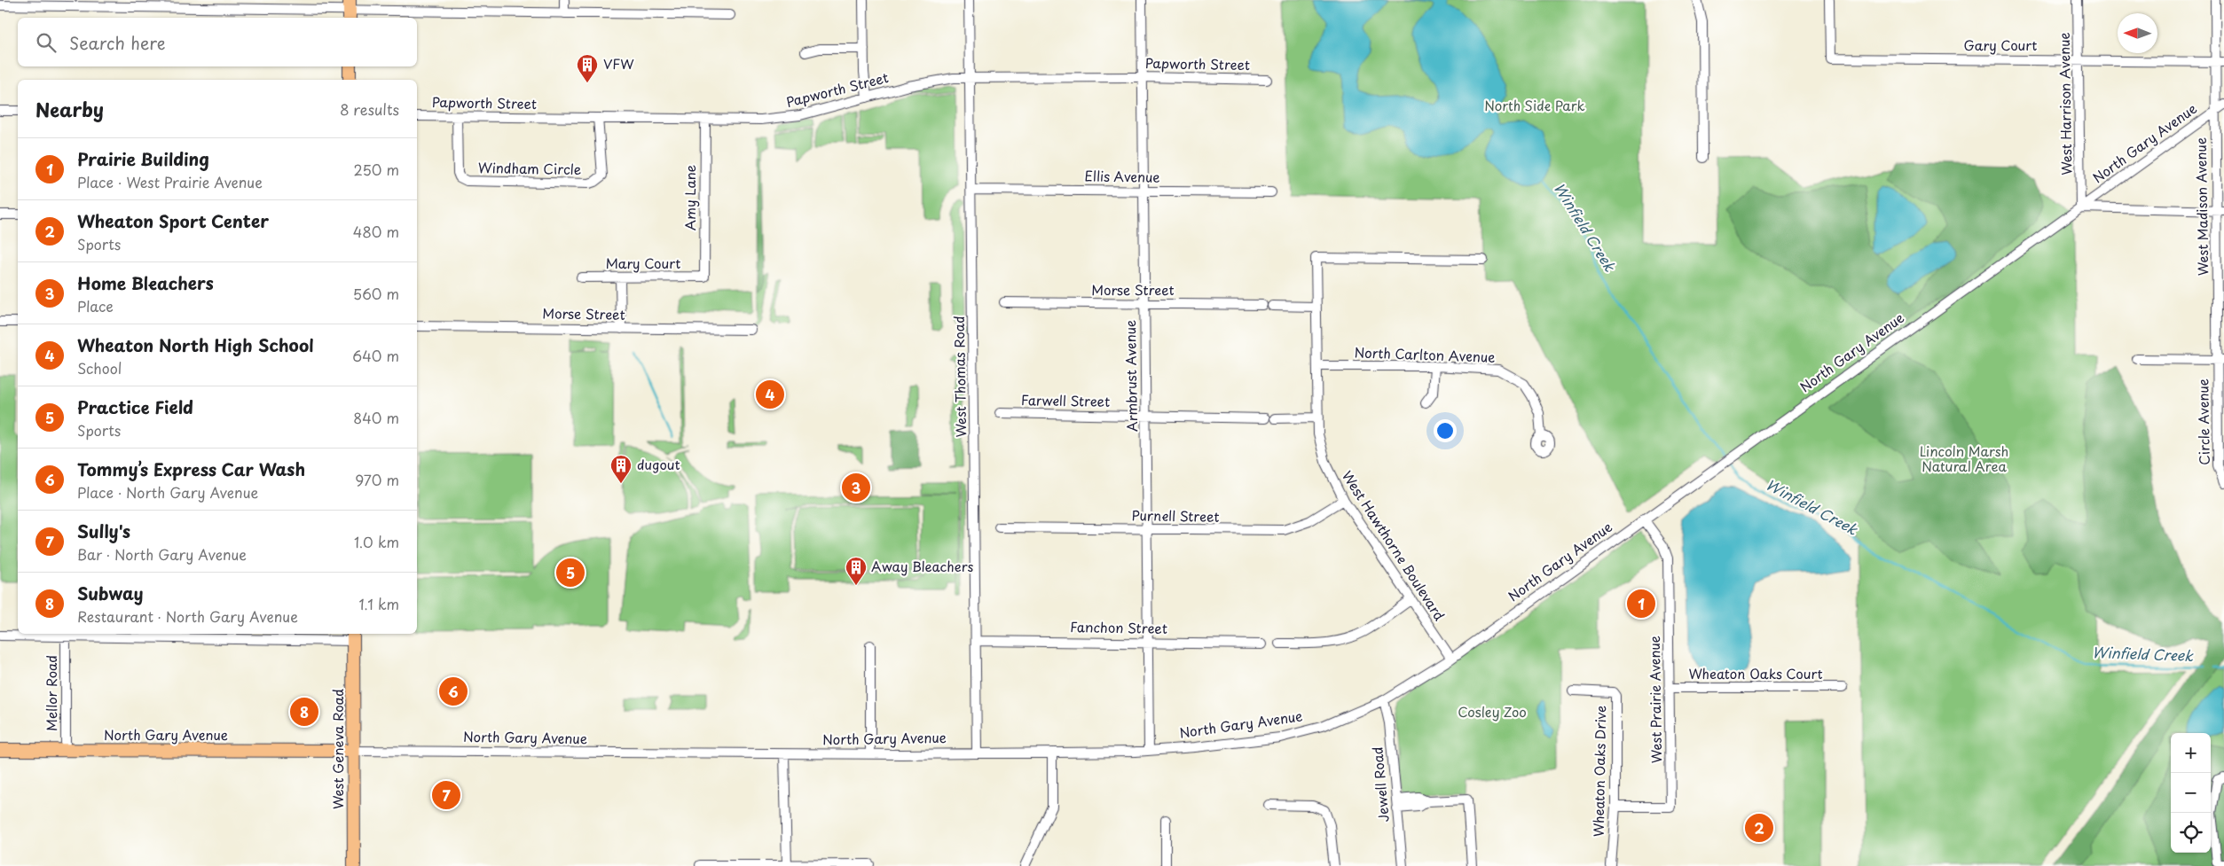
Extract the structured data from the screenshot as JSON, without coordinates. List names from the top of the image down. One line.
{"streets":{"main road":["North Gary Avenue","West Geneva Road"],"street":["Gary Court","Papworth Street","West Harrison Avenue","Windham Circle","Ellis Avenue","Amy Lane","West Madison Avenue","Mary Court","Morse Street","North Carlton Avenue","Armbrust Avenue","West Thomas Road","Farwell Street","Circle Avenue","Purnell Street","West Hawthorne Boulevard","Fanchon Street","Wheaton Oaks Court","Mellor Road","West Prairie Avenue","Wheaton Oaks Drive","Jewell Road"]},"crossings":[["Gary Court","West Harrison Avenue"],["Gary Court","West Madison Avenue"],["Papworth Street","Windham Circle"],["Papworth Street","Amy Lane"],["Papworth Street","Armbrust Avenue"],["Papworth Street","West Thomas Road"],["West Harrison Avenue","North Gary Avenue"],["North Gary Avenue","West Madison Avenue"],["North Gary Avenue","Armbrust Avenue"],["North Gary Avenue","West Thomas Road"],["North Gary Avenue","West Hawthorne Boulevard"],["North Gary Avenue","Mellor Road"],["North Gary Avenue","West Prairie Avenue"],["North Gary Avenue","West Geneva Road"],["North Gary Avenue","Jewell Road"],["Ellis Avenue","Armbrust Avenue"],["Ellis Avenue","West Thomas Road"],["Amy Lane","Mary Court"],["West Madison Avenue","Circle Avenue"],["Morse Street","Armbrust Avenue"],["North Carlton Avenue","West Hawthorne Boulevard"],["Armbrust Avenue","Farwell Street"],["Armbrust Avenue","Purnell Street"],["Armbrust Avenue","Fanchon Street"],["West Thomas Road","Fanchon Street"],["Purnell Street","West Hawthorne Boulevard"],["Wheaton Oaks Court","West Prairie Avenue"],["West Prairie Avenue","Wheaton Oaks Drive"]],"water":["Winfield Creek"],"parks":["North Side Park","Lincoln Marsh Natural Area","Cosley Zoo"],"places":{"building":["VFW","dugout","Away Bleachers"]},"north":"left","page":{"search":"Search here","heading":["Nearby","8 results"],"list":[{"mark":"1","name":"Prairie Building","note":"Place · West Prairie Avenue","value":"250 m"},{"mark":"2","name":"Wheaton Sport Center","note":"Sports","value":"480 m"},{"mark":"3","name":"Home Bleachers","note":"Place","value":"560 m"},{"mark":"4","name":"Wheaton North High School","note":"School","value":"640 m"},{"mark":"5","name":"Practice Field","note":"Sports","value":"840 m"},{"mark":"6","name":"Tommy’s Express Car Wash","note":"Place · North Gary Avenue","value":"970 m"},{"mark":"7","name":"Sully's","note":"Bar · North Gary Avenue","value":"1.0 km"},{"mark":"8","name":"Subway","note":"Restaurant · North Gary Avenue","value":"1.1 km"}],"pins":["4","3","5","1","6","8","7","2"],"map_buttons":["+","−"]}}
